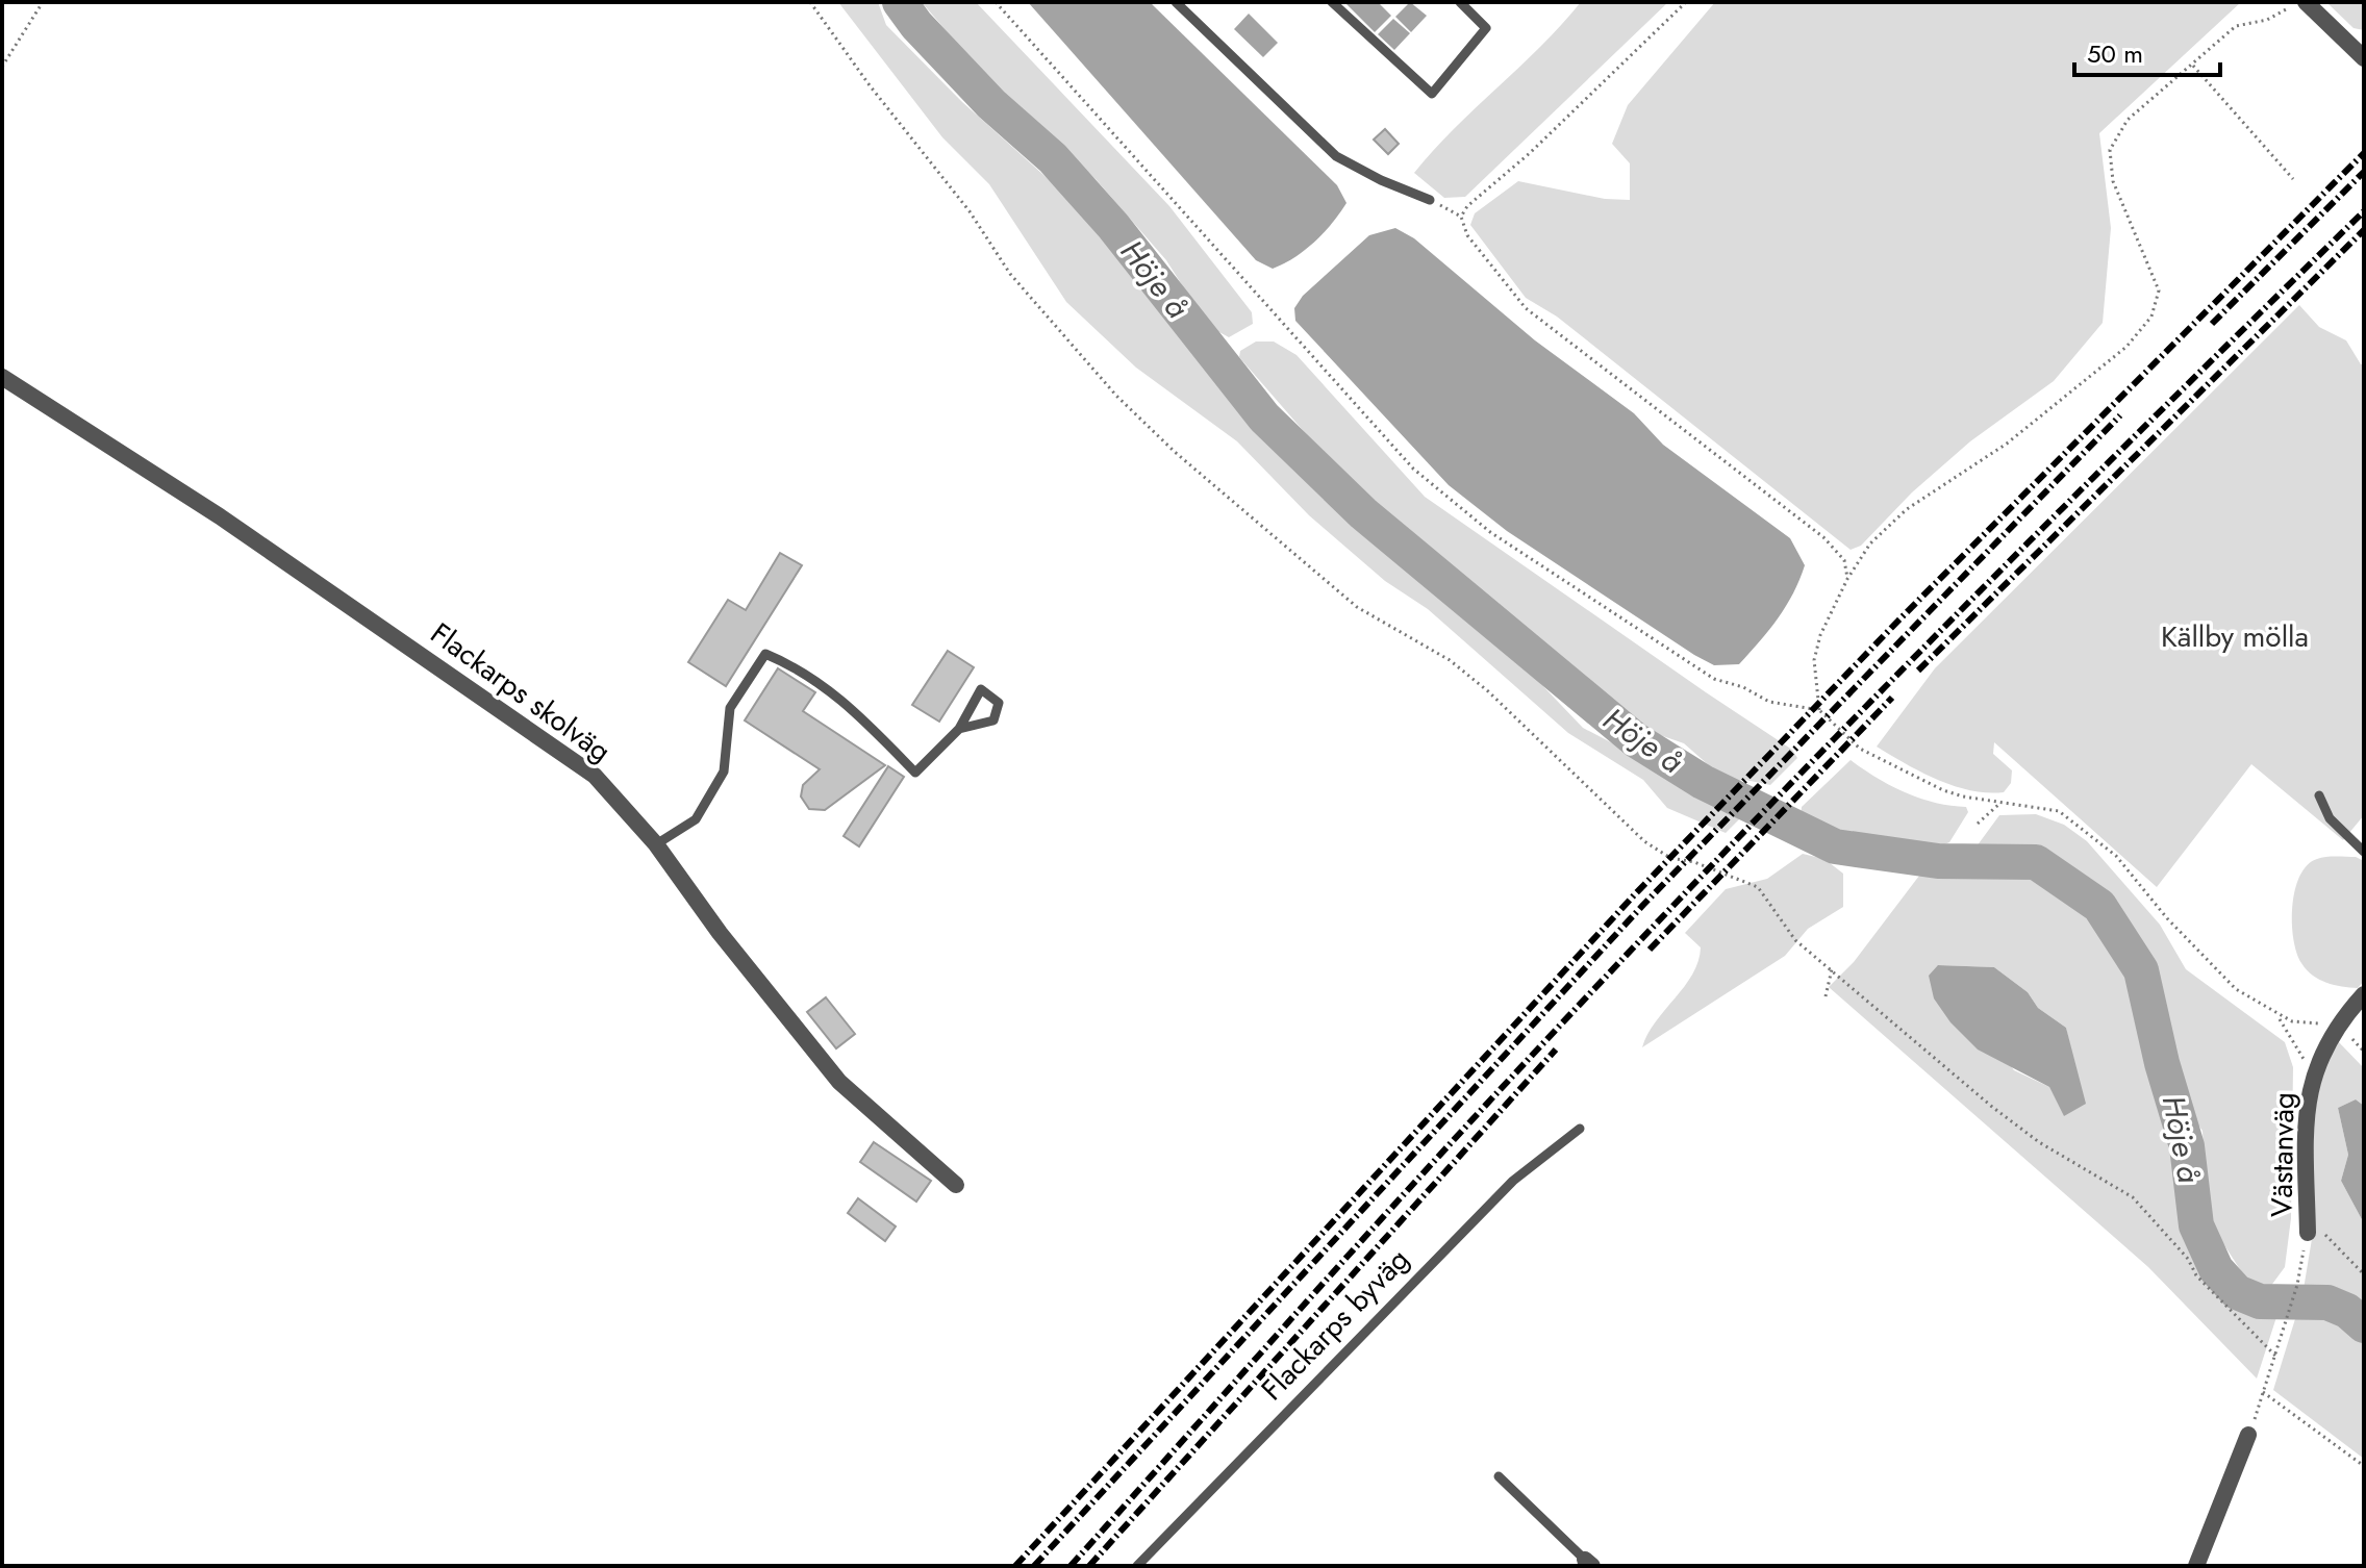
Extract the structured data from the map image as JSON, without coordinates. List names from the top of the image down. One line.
{"streets":{"street":["Flackarps skolväg","Västanväg"],"lane":["Flackarps byväg"]},"water":["Höje å"],"parks":["Källby mölla"],"scale_bar":"50 m"}
